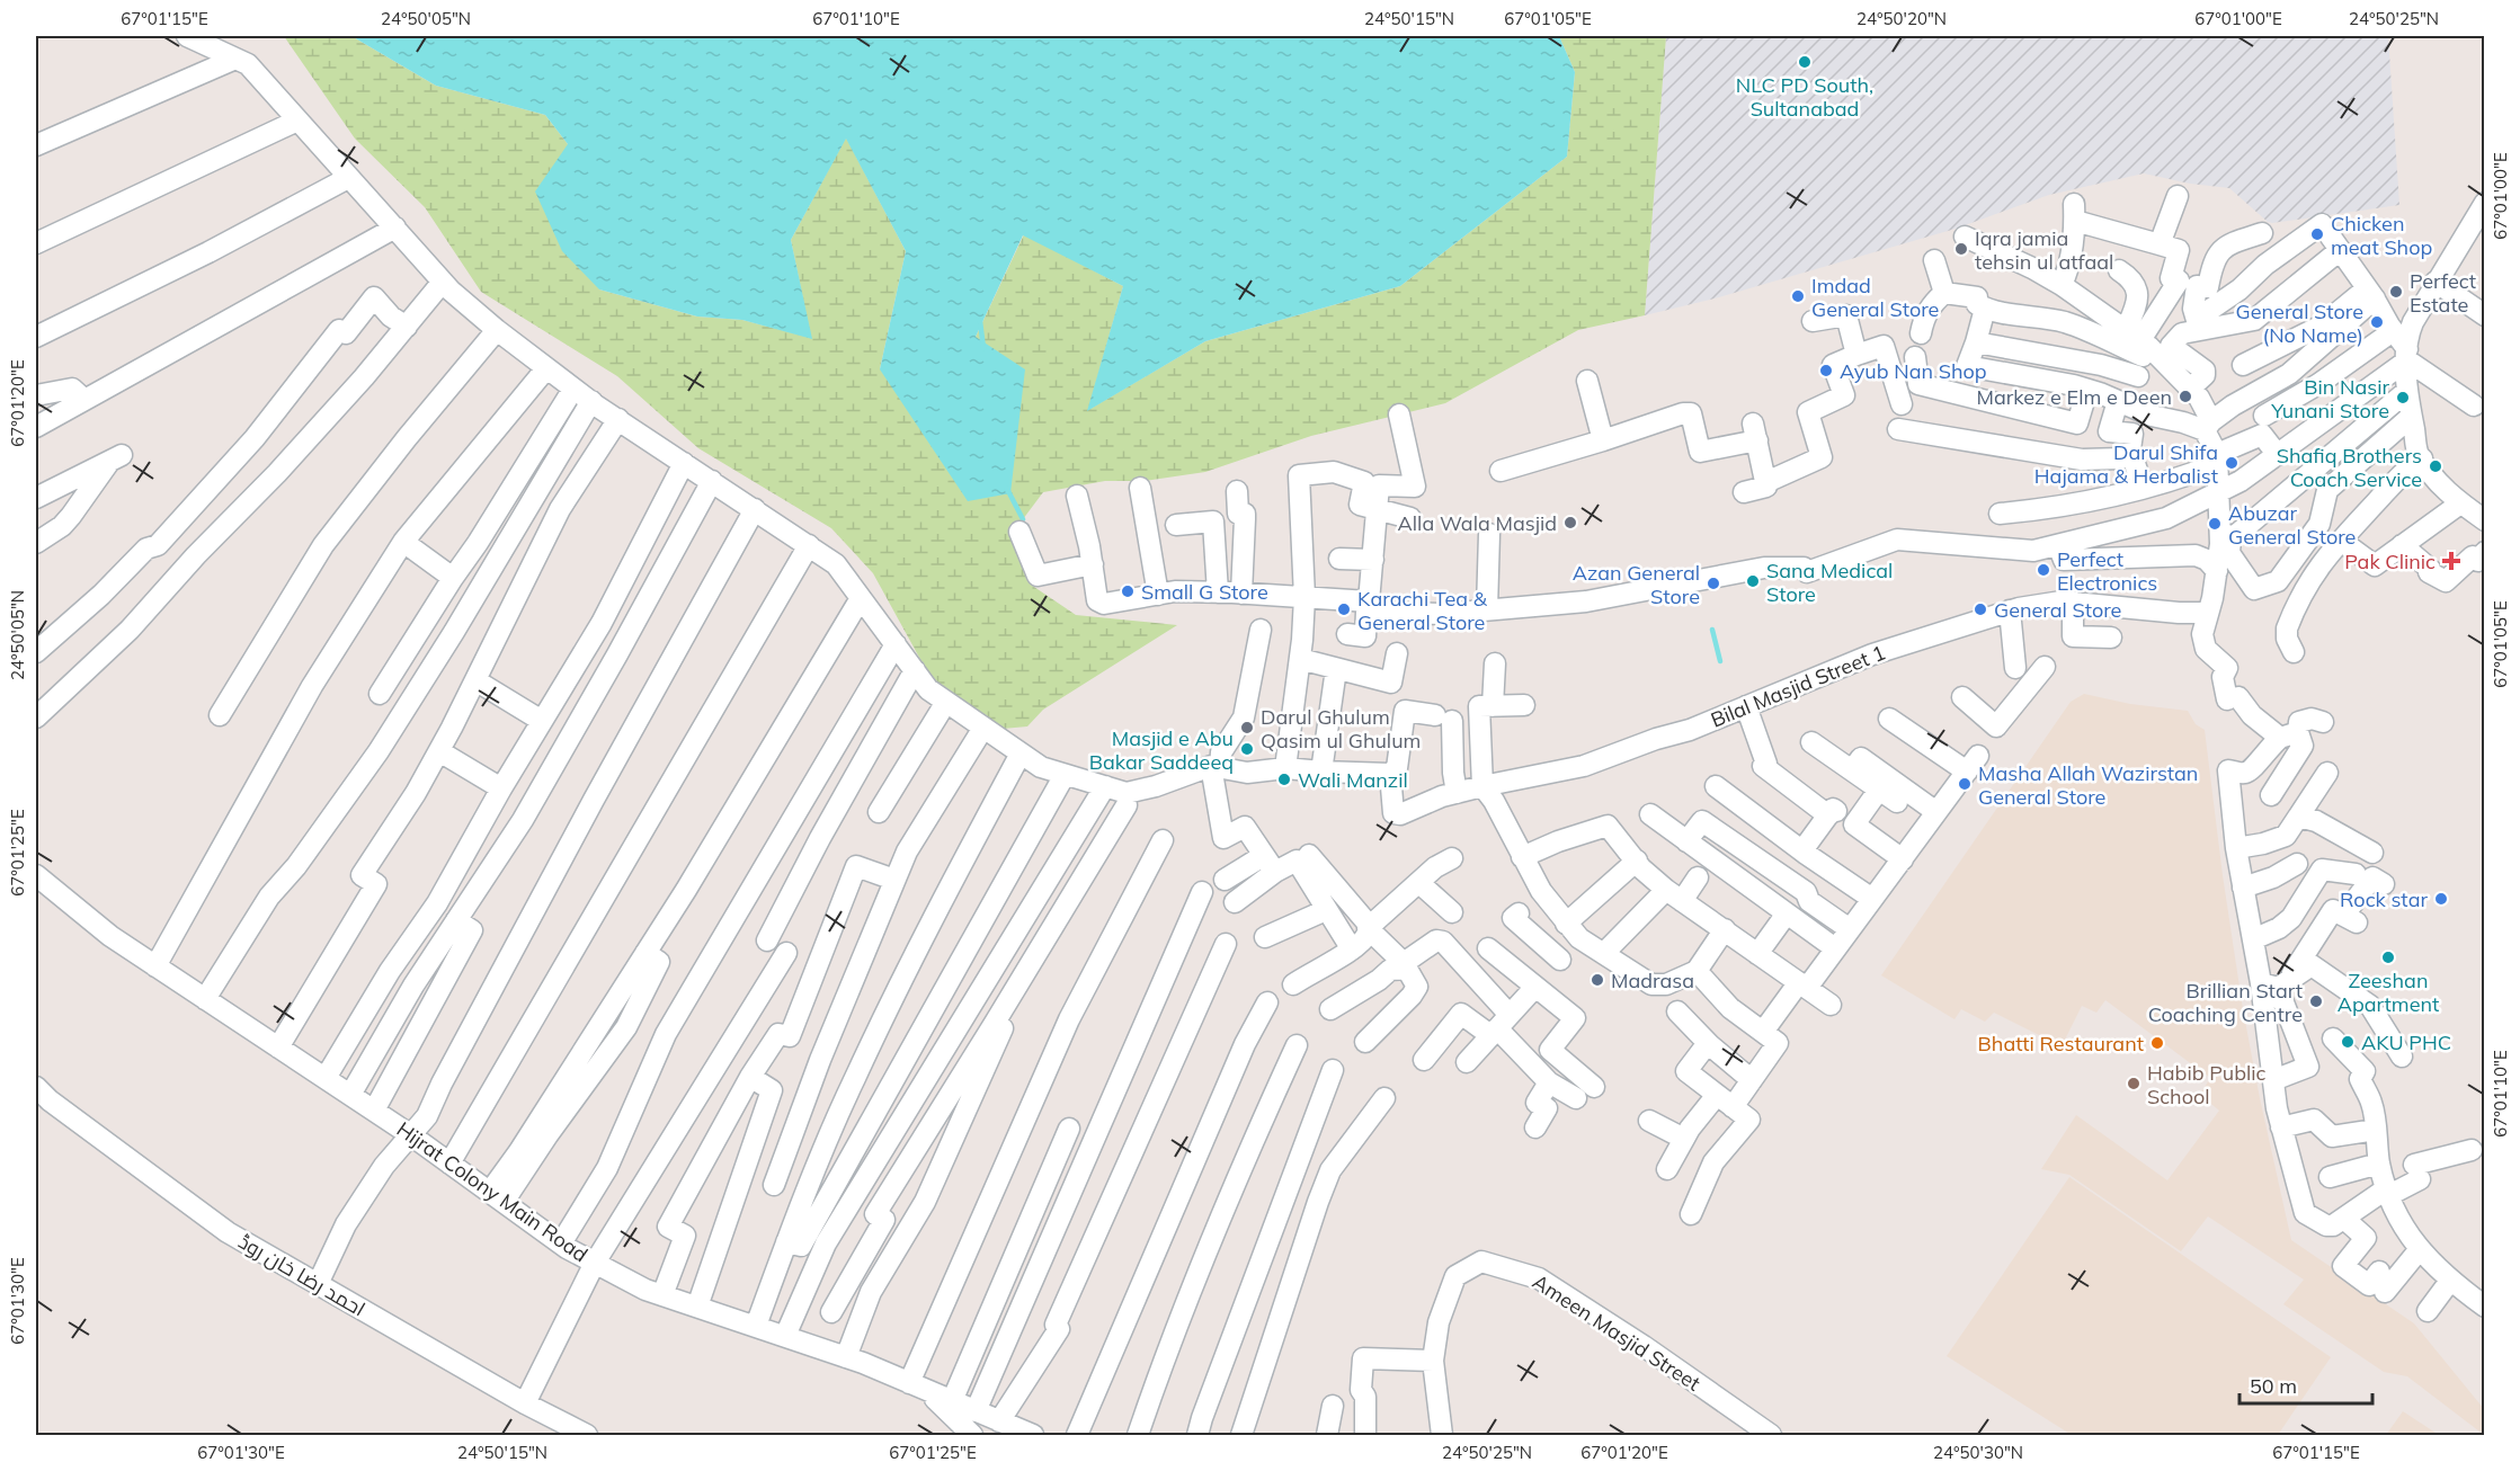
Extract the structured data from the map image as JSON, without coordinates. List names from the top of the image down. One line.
{"streets":{"street":["Bilal Masjid Street 1","Hijrat Colony Main Road","احمد رضا خان روڈ","Ameen Masjid Street"]},"places":{"other":["NLC PD South, Sultanabad","Chicken meat Shop","Iqra jamia tehsin ul atfaal","Perfect Estate","Imdad General Store","General Store (No Name)","Ayub Nan Shop","Markez e Elm e Deen","Bin Nasir Yunani Store","Darul Shifa Hajama & Herbalist","Shafiq Brothers Coach Service","Alla Wala Masjid","Abuzar General Store","Perfect Electronics","Sana Medical Store","Azan General Store","Small G Store","Karachi Tea & General Store","General Store","Darul Ghulum Qasim ul Ghulum","Masjid e Abu Bakar Saddeeq","Wali Manzil","Masha Allah Wazirstan General Store","Rock star","Zeeshan Apartment","Madrasa","Brillian Start Coaching Centre","AKU PHC","Bhatti Restaurant","Habib Public School"],"health":["Pak Clinic"]},"scale_bar":"50 m","coordinates":["67°01'15\"E","24°50'05\"N","67°01'10\"E","24°50'15\"N","67°01'05\"E","24°50'20\"N","67°01'00\"E","24°50'25\"N","67°01'20\"E","67°01'25\"E","67°01'30\"E","24°50'30\"N"]}
